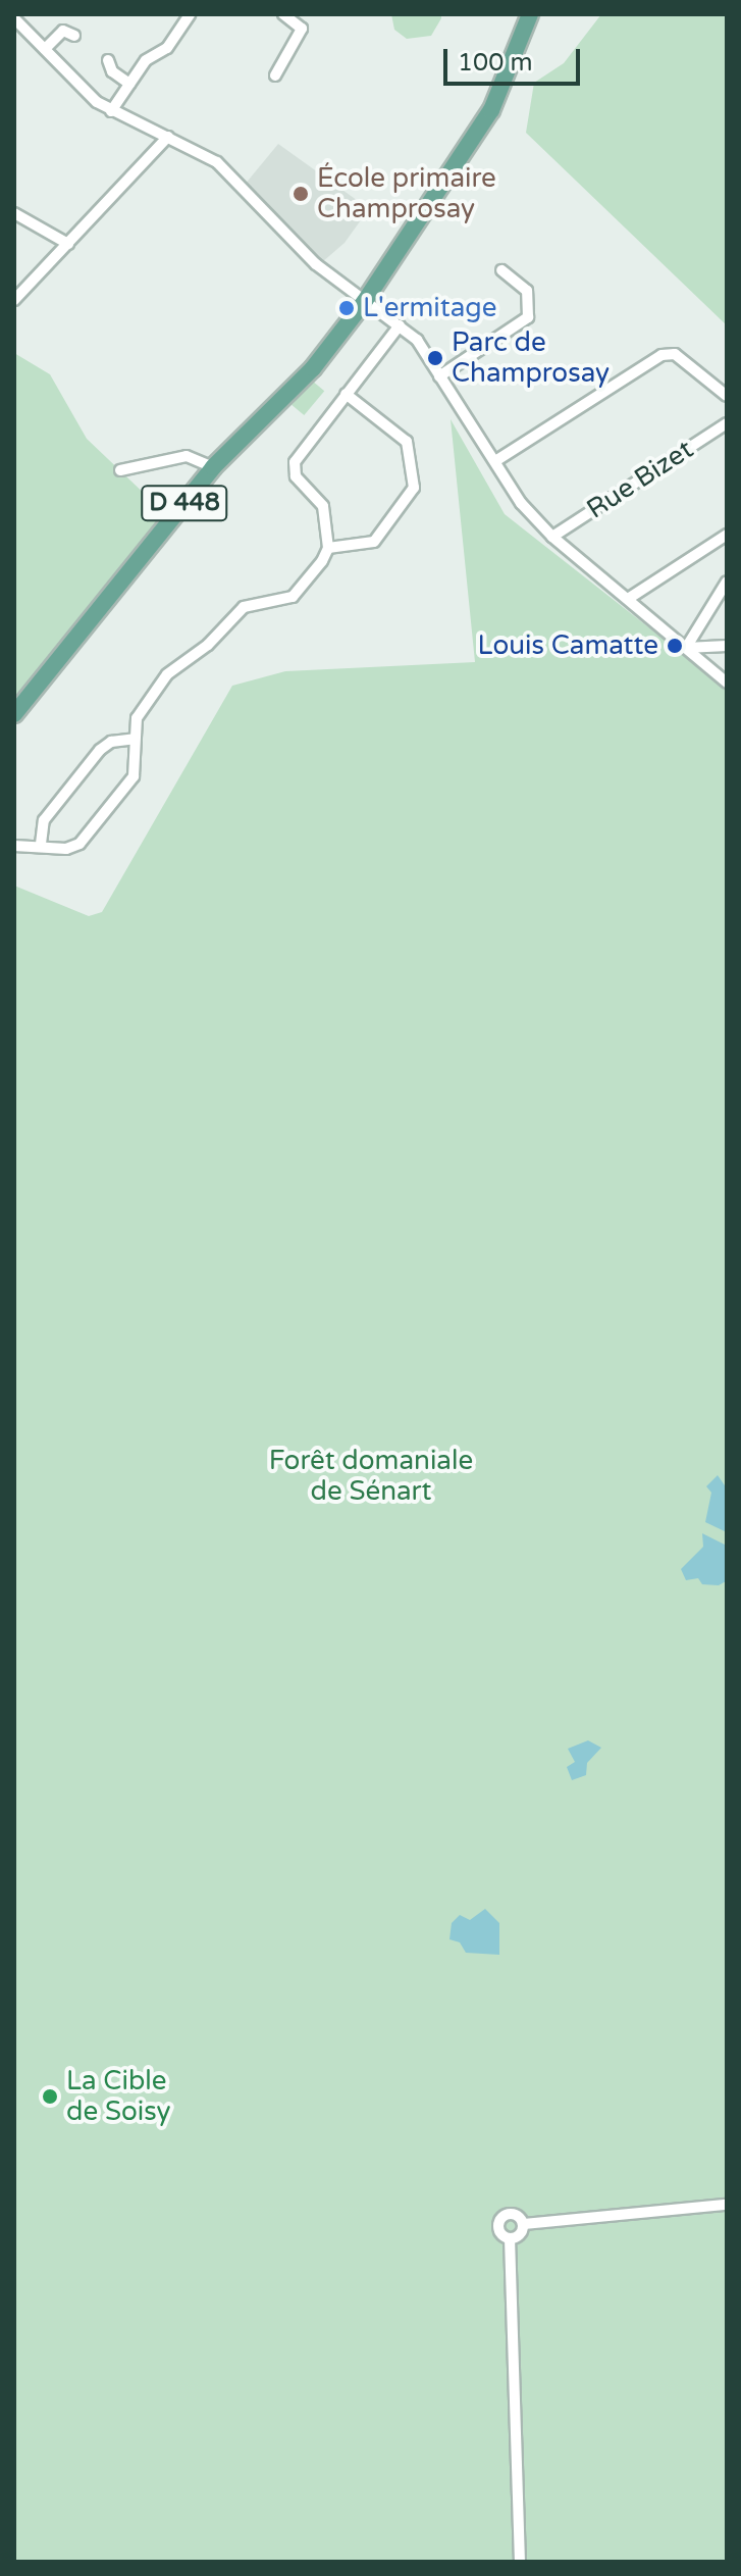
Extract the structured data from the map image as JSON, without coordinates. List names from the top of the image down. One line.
{"streets":{"main road":["D 448"],"street":["Rue Bizet"]},"parks":["Forêt domaniale de Sénart"],"places":["École primaire Champrosay","L'ermitage","Parc de Champrosay","Louis Camatte","La Cible de Soisy"],"scale_bar":"100 m"}
